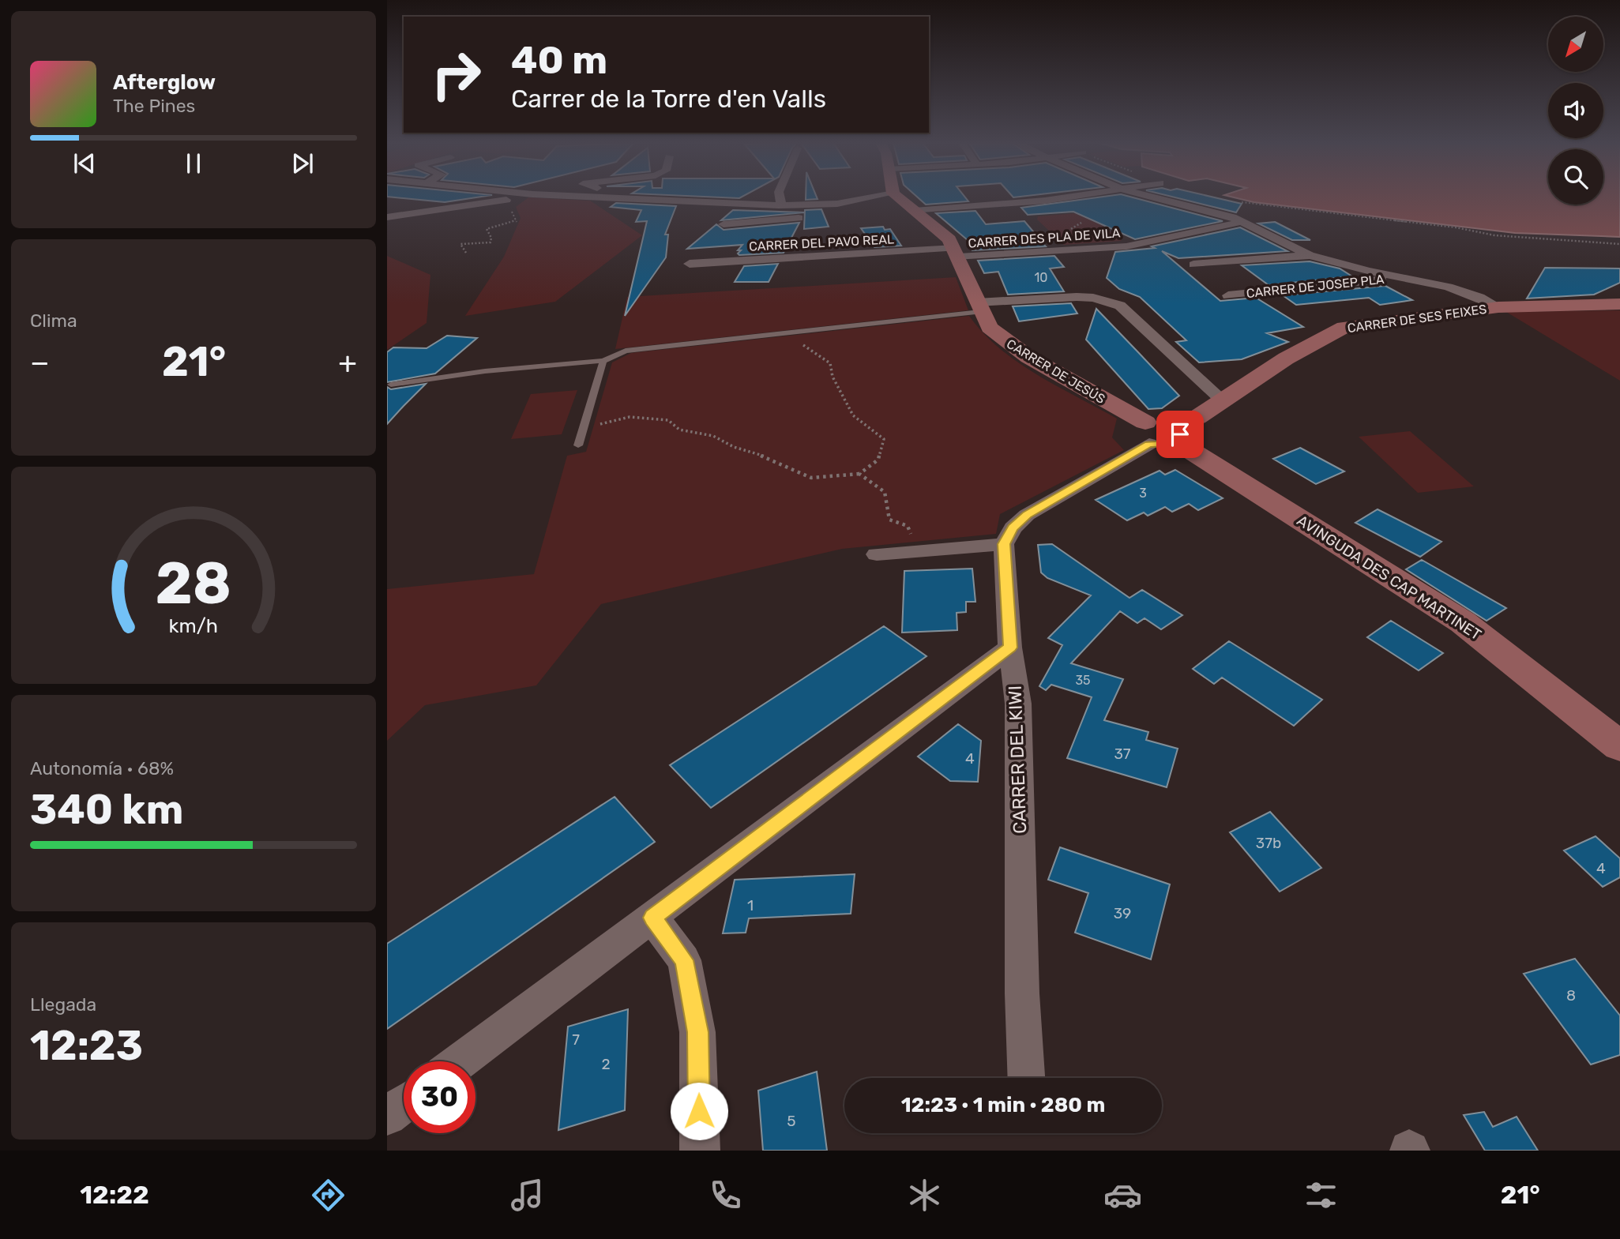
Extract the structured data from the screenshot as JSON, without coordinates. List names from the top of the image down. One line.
{"streets":{"street":["CARRER DES PLA DE VILA","CARRER DEL PAVO REAL","CARRER DE JOSEP PLA","CARRER DE SES FEIXES","CARRER DE JESÚS","AVINGUDA DES CAP MARTINET","CARRER DEL KIWI"]},"crossings":[["CARRER DES PLA DE VILA","CARRER DEL PAVO REAL"],["CARRER DES PLA DE VILA","CARRER DE JESÚS"],["CARRER DEL PAVO REAL","CARRER DE JESÚS"],["CARRER DE SES FEIXES","CARRER DE JESÚS"],["CARRER DE SES FEIXES","AVINGUDA DES CAP MARTINET"],["CARRER DE JESÚS","AVINGUDA DES CAP MARTINET"]],"house_numbers":["10","3","35","37","4","37b","4","1","39","8","7","2","5"],"north":"bottom left","page":{"turn":["40 m","Carrer de la Torre d'en Valls"],"song":["Afterglow","The Pines"],"tile":["Clima",["Autonomía · 68%","340 km"],["Llegada","12:23"]],"heat":["−","21°","+"],"limit":"30","trip":"12:23 · 1 min · 280 m","tabs":["12:22","21°"],"gauge":["28","km/h"]}}
